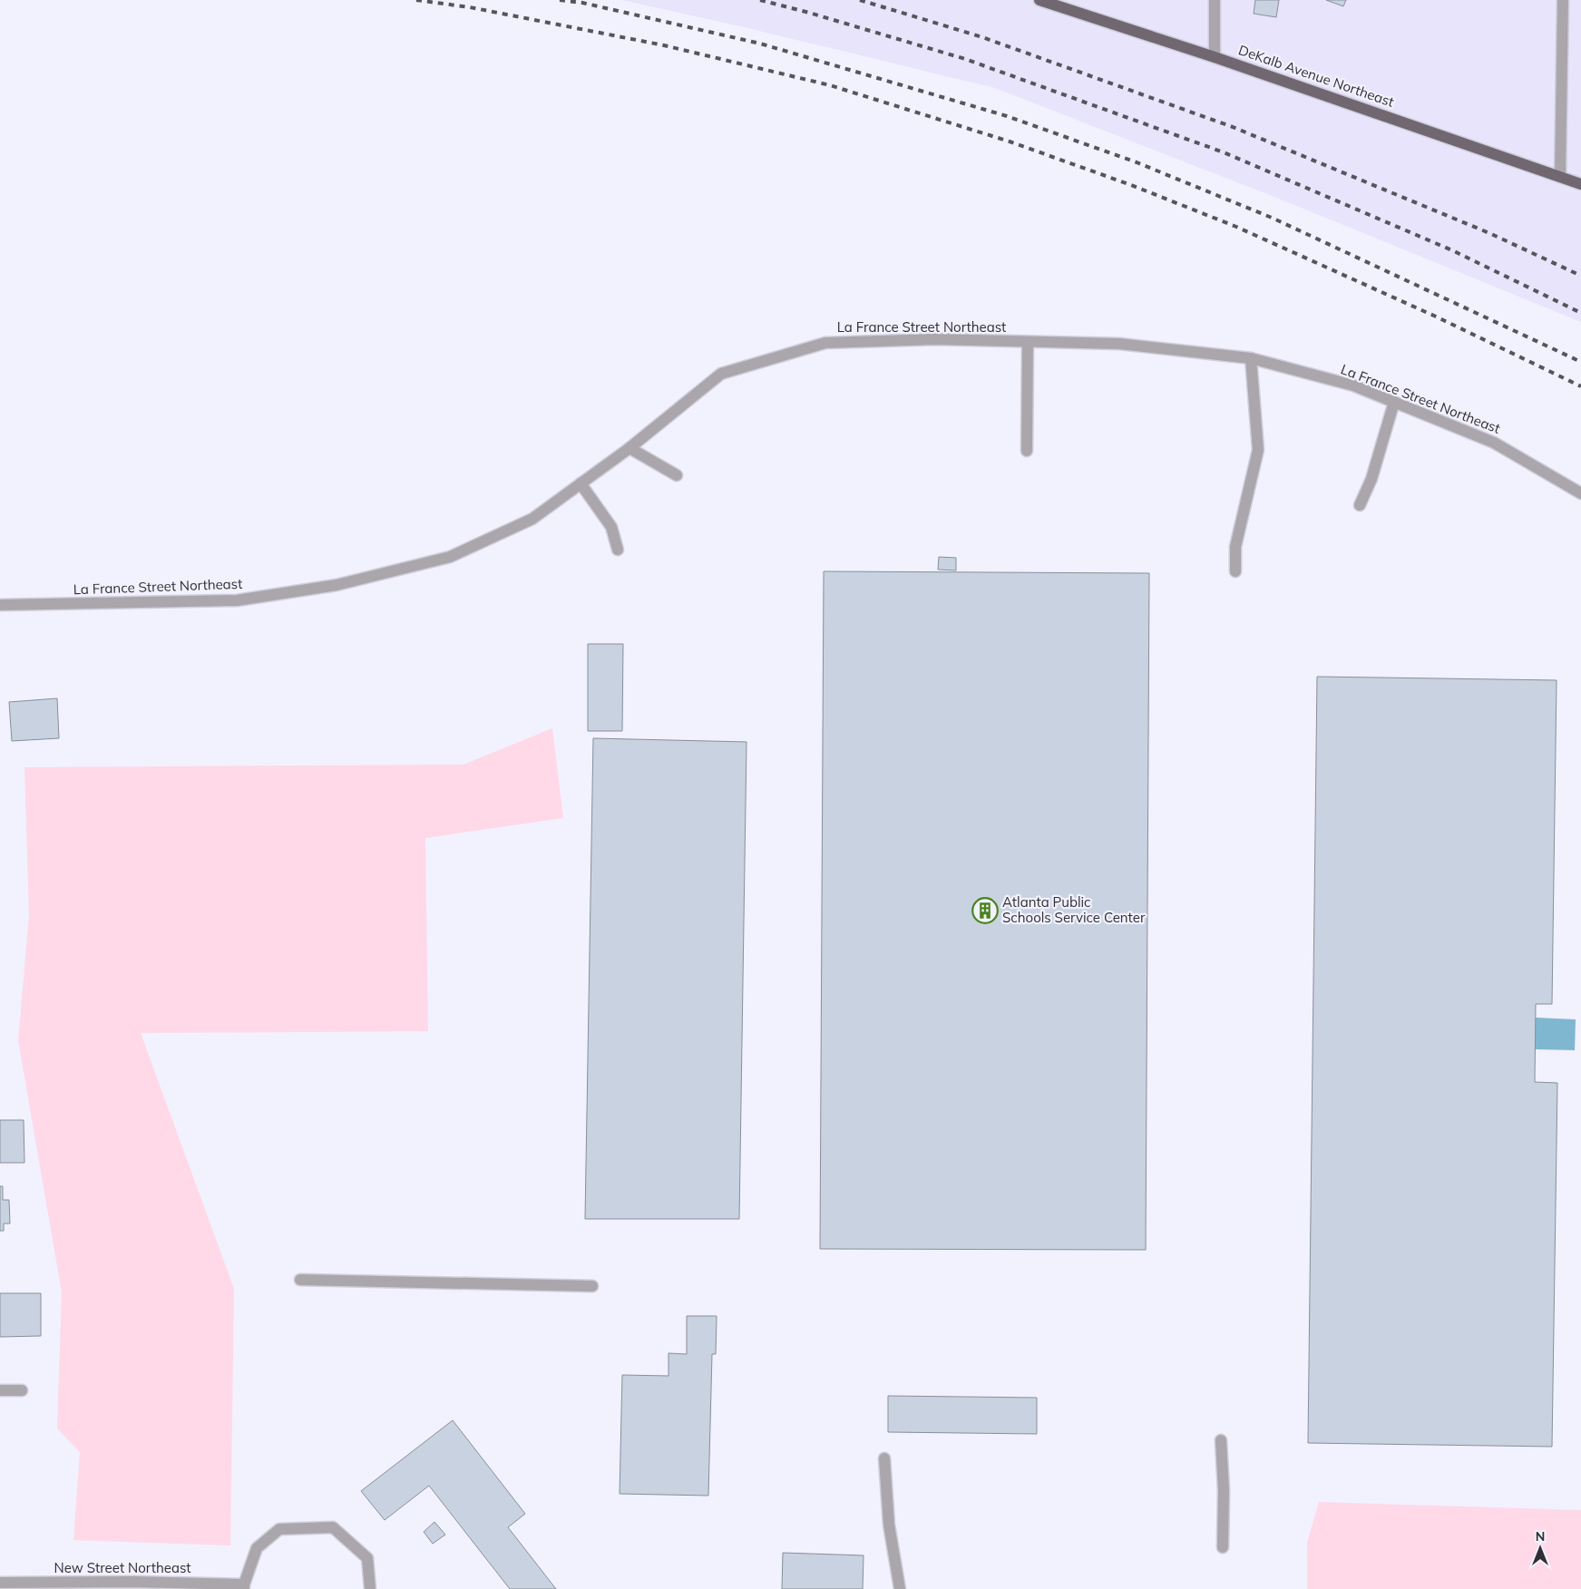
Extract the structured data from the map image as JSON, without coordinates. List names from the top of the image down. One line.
{"streets":{"main road":["DeKalb Avenue Northeast"],"street":["La France Street Northeast","New Street Northeast"]},"places":{"building":["Atlanta Public Schools Service Center"]},"north":"top"}
